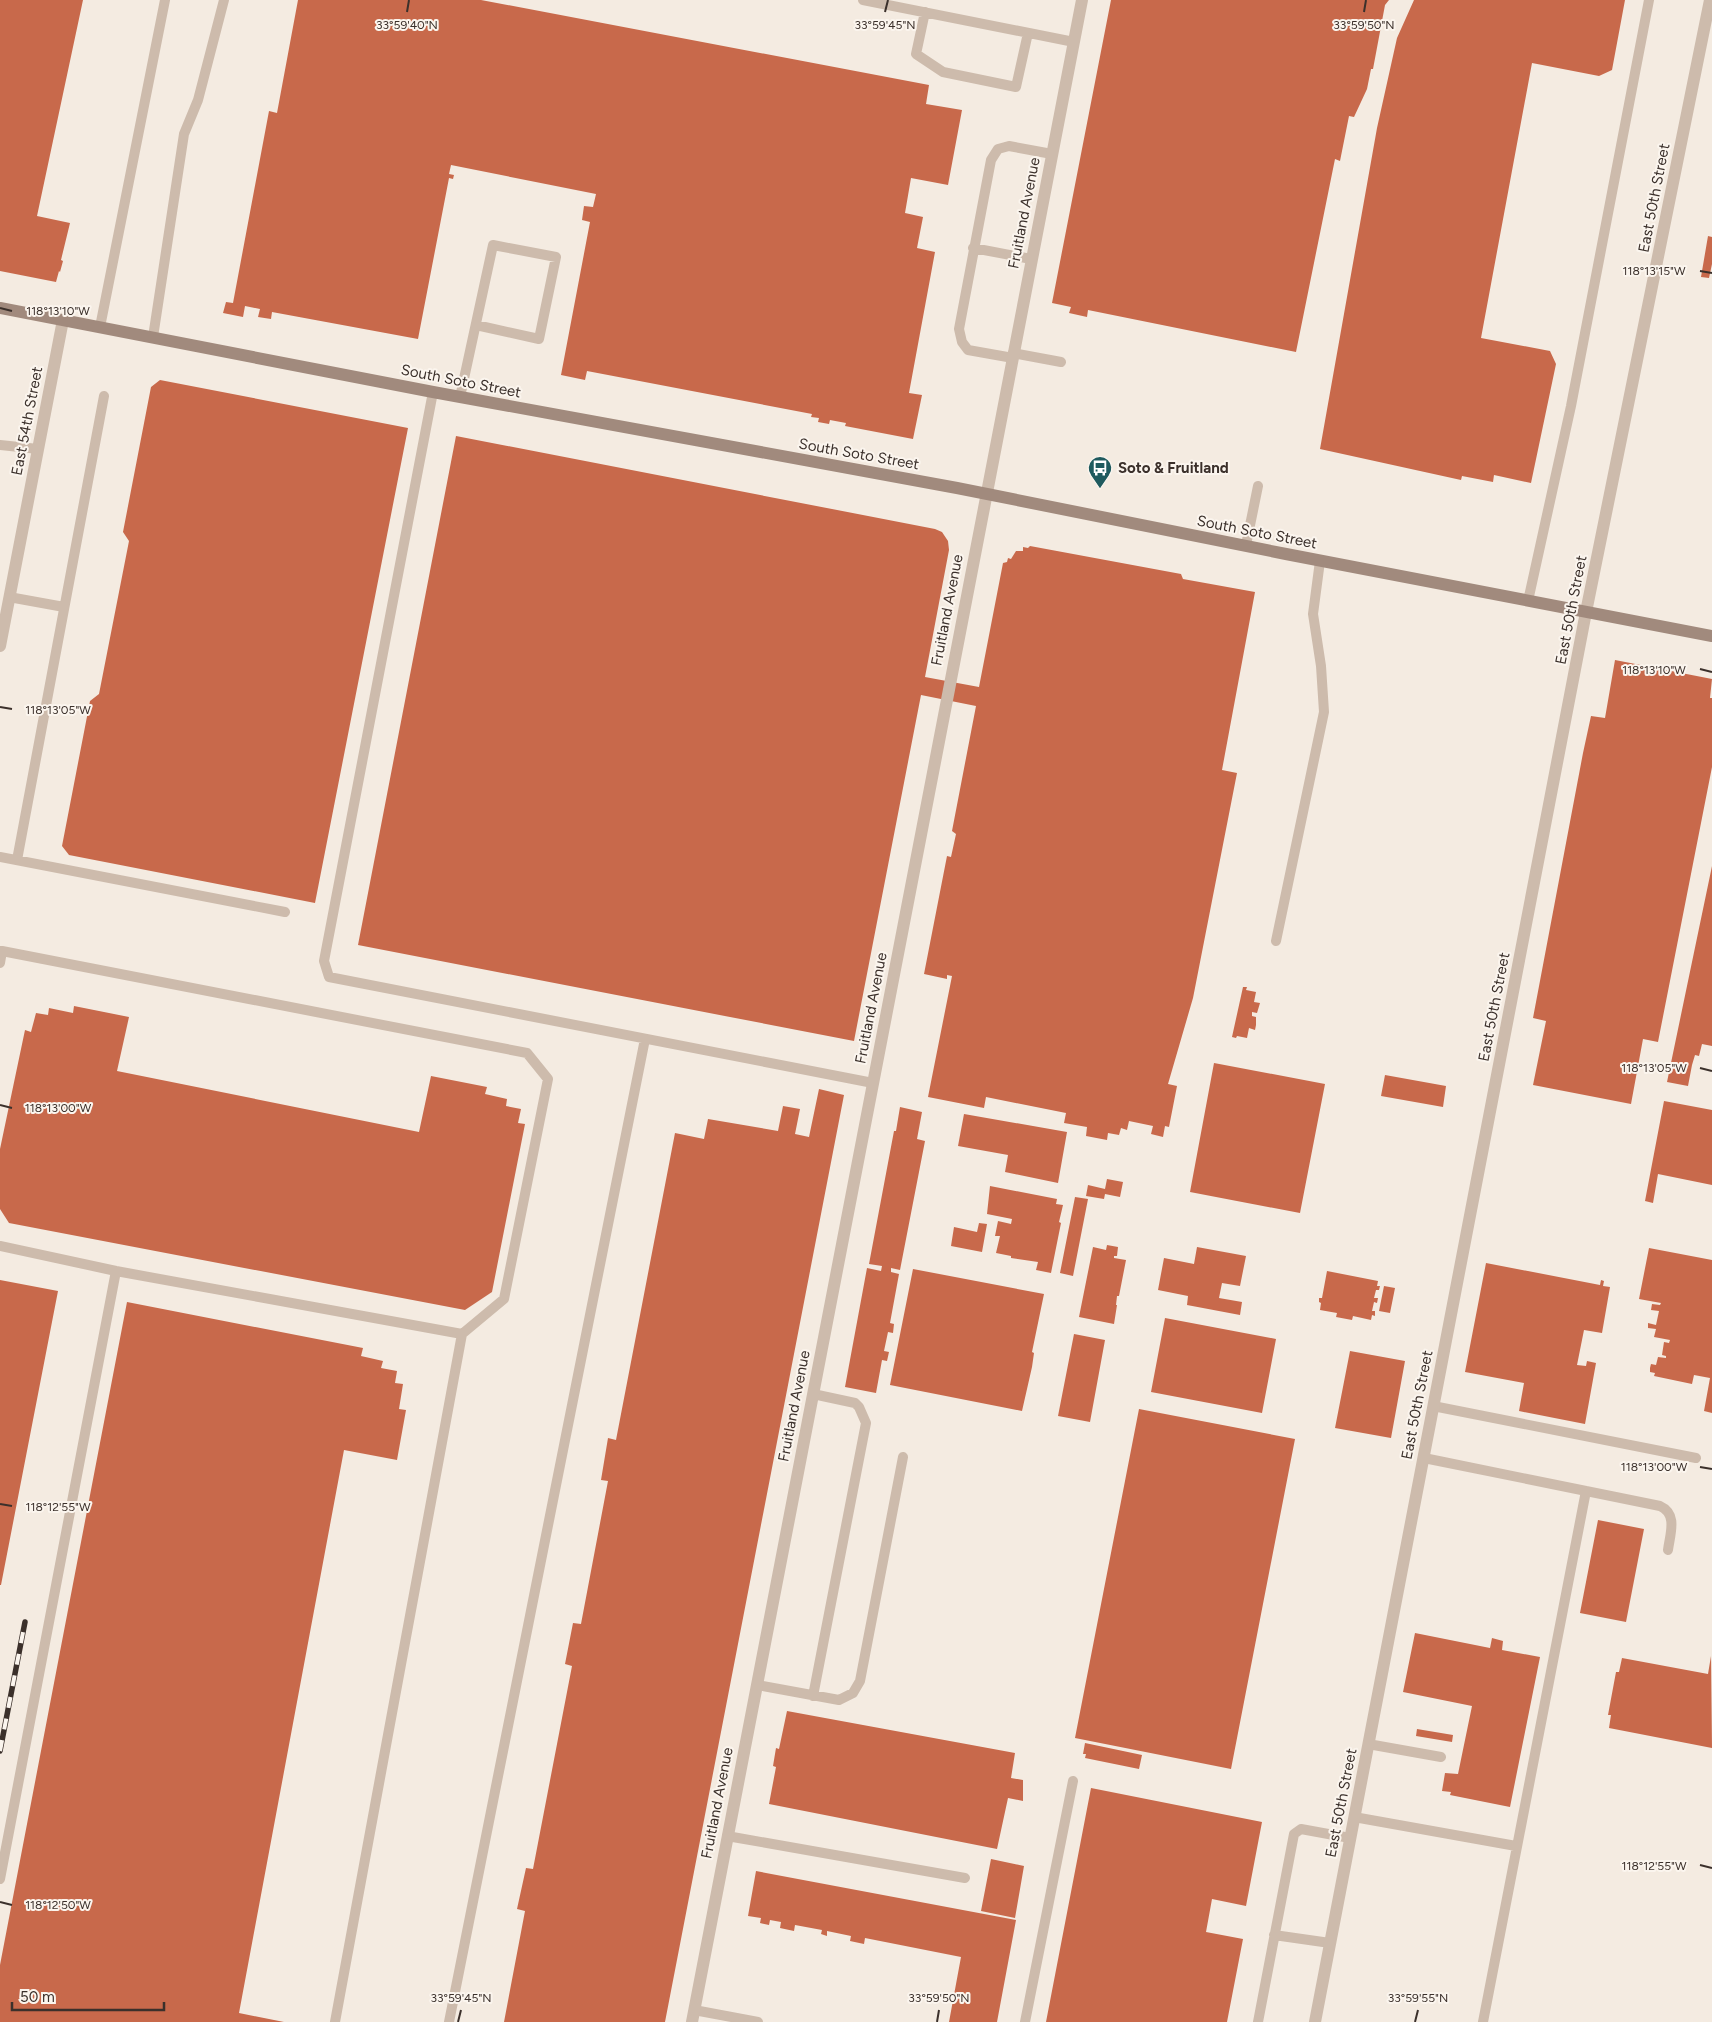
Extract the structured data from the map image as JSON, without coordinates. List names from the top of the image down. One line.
{"streets":{"main road":["South Soto Street"],"street":["East 50th Street","Fruitland Avenue","East 54th Street"]},"crossings":[["East 50th Street","South Soto Street"],["Fruitland Avenue","South Soto Street"],["South Soto Street","East 54th Street"]],"places":{"bus stop":["Soto & Fruitland"]},"scale_bar":"50 m","coordinates":["33°59'40\"N","33°59'45\"N","33°59'50\"N","118°13'15\"W","118°13'10\"W","118°13'05\"W","118°13'00\"W","118°12'55\"W","118°12'50\"W","33°59'55\"N"]}
